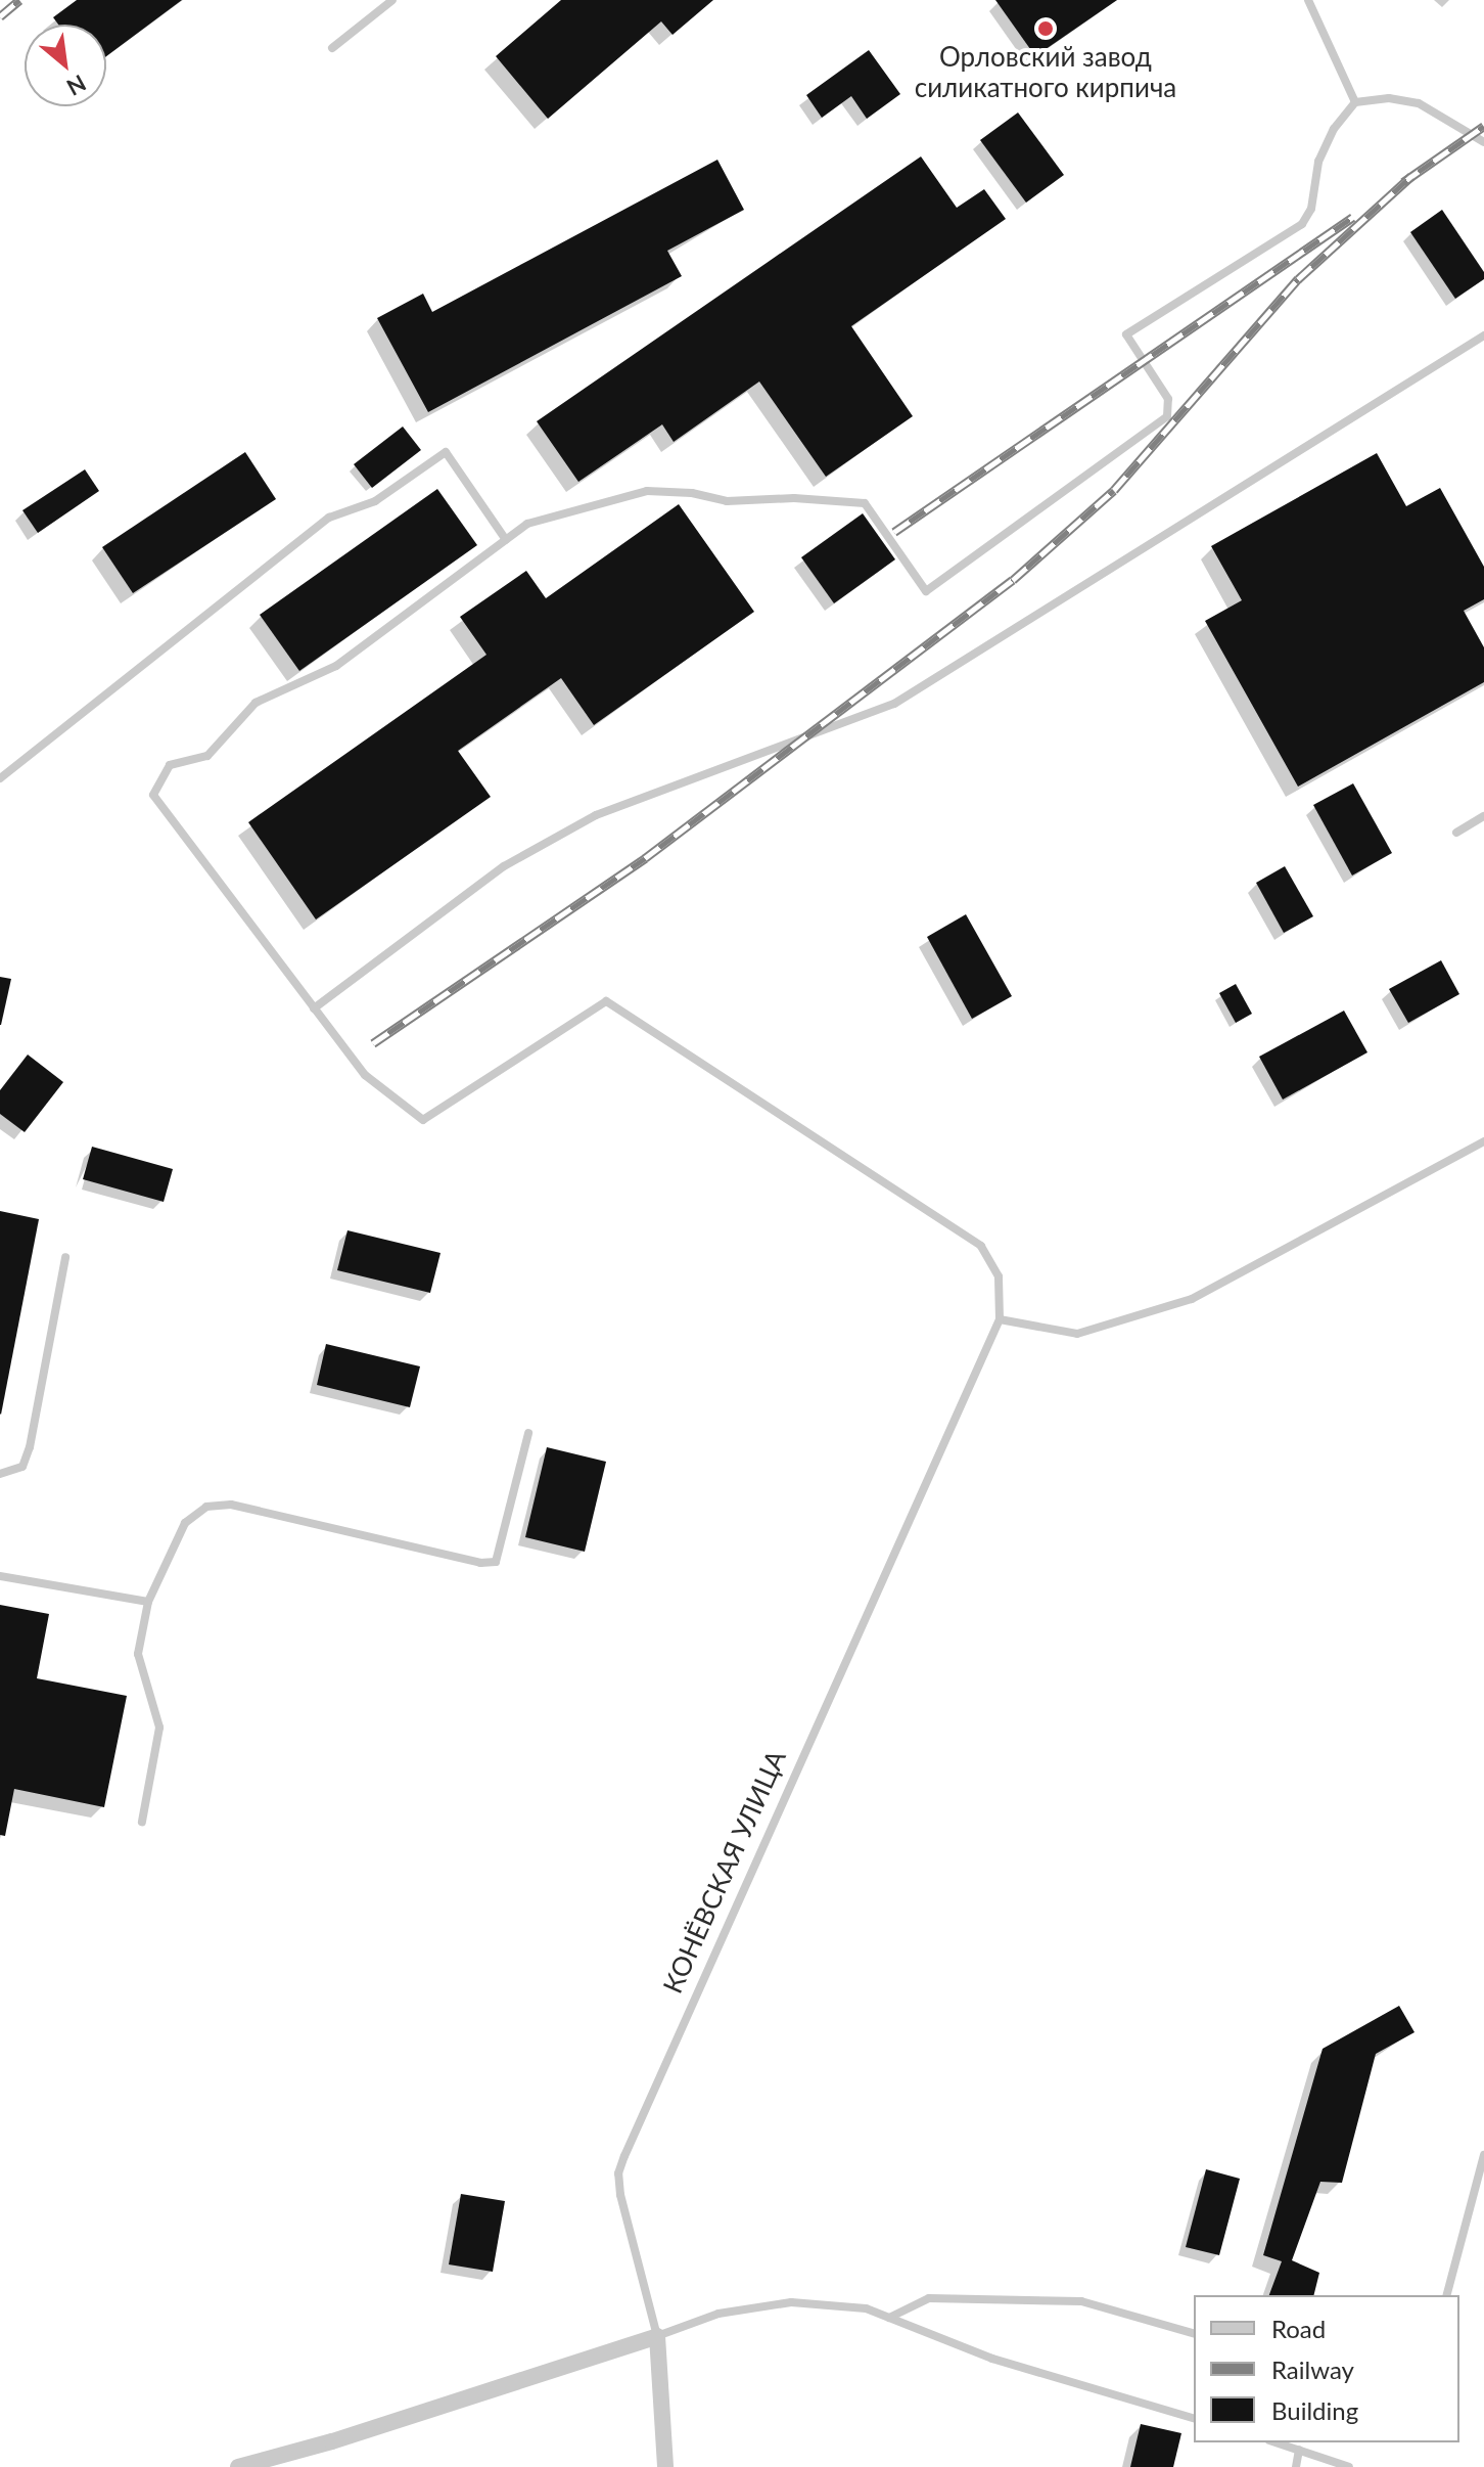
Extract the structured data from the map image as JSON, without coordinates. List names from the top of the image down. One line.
{"streets":{"street":["КОНЁВСКАЯ УЛИЦА"]},"places":["Орловский завод силикатного кирпича"],"legend":["Road","Railway","Building"],"north":"bottom right"}
